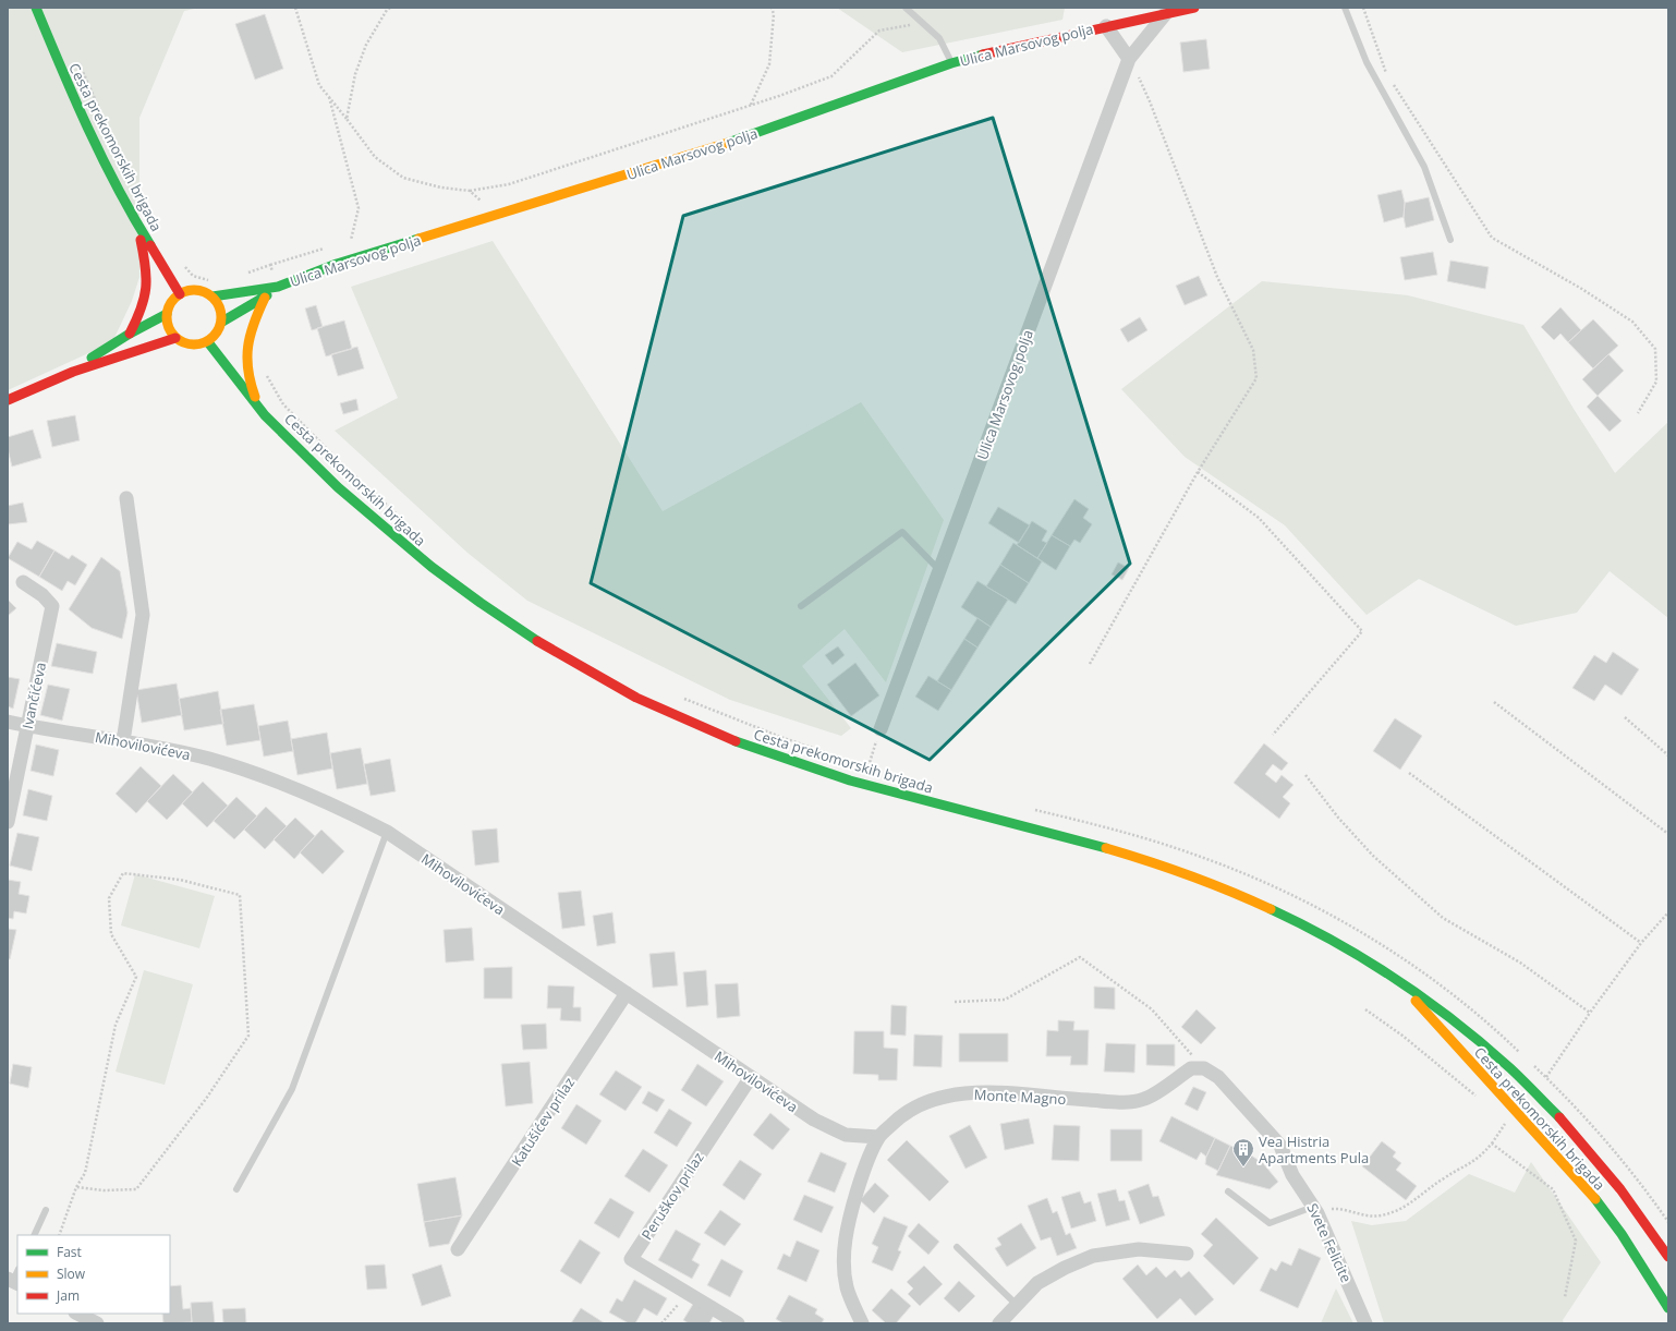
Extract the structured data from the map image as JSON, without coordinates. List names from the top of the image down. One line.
{"streets":{"main road":["Ulica Marsovog polja","Cesta prekomorskih brigada"],"street":["Ivančićeva","Mihovilovićeva","Monte Magno","Katušićev prilaz","Peruškov prilaz","Svete Felicite"]},"crossings":[["Ulica Marsovog polja","Cesta prekomorskih brigada"],["Ivančićeva","Mihovilovićeva"],["Mihovilovićeva","Monte Magno"],["Mihovilovićeva","Katušićev prilaz"],["Mihovilovićeva","Peruškov prilaz"],["Monte Magno","Svete Felicite"]],"places":{"building":["Vea Histria Apartments Pula"]},"legend":["Fast","Slow","Jam"]}
